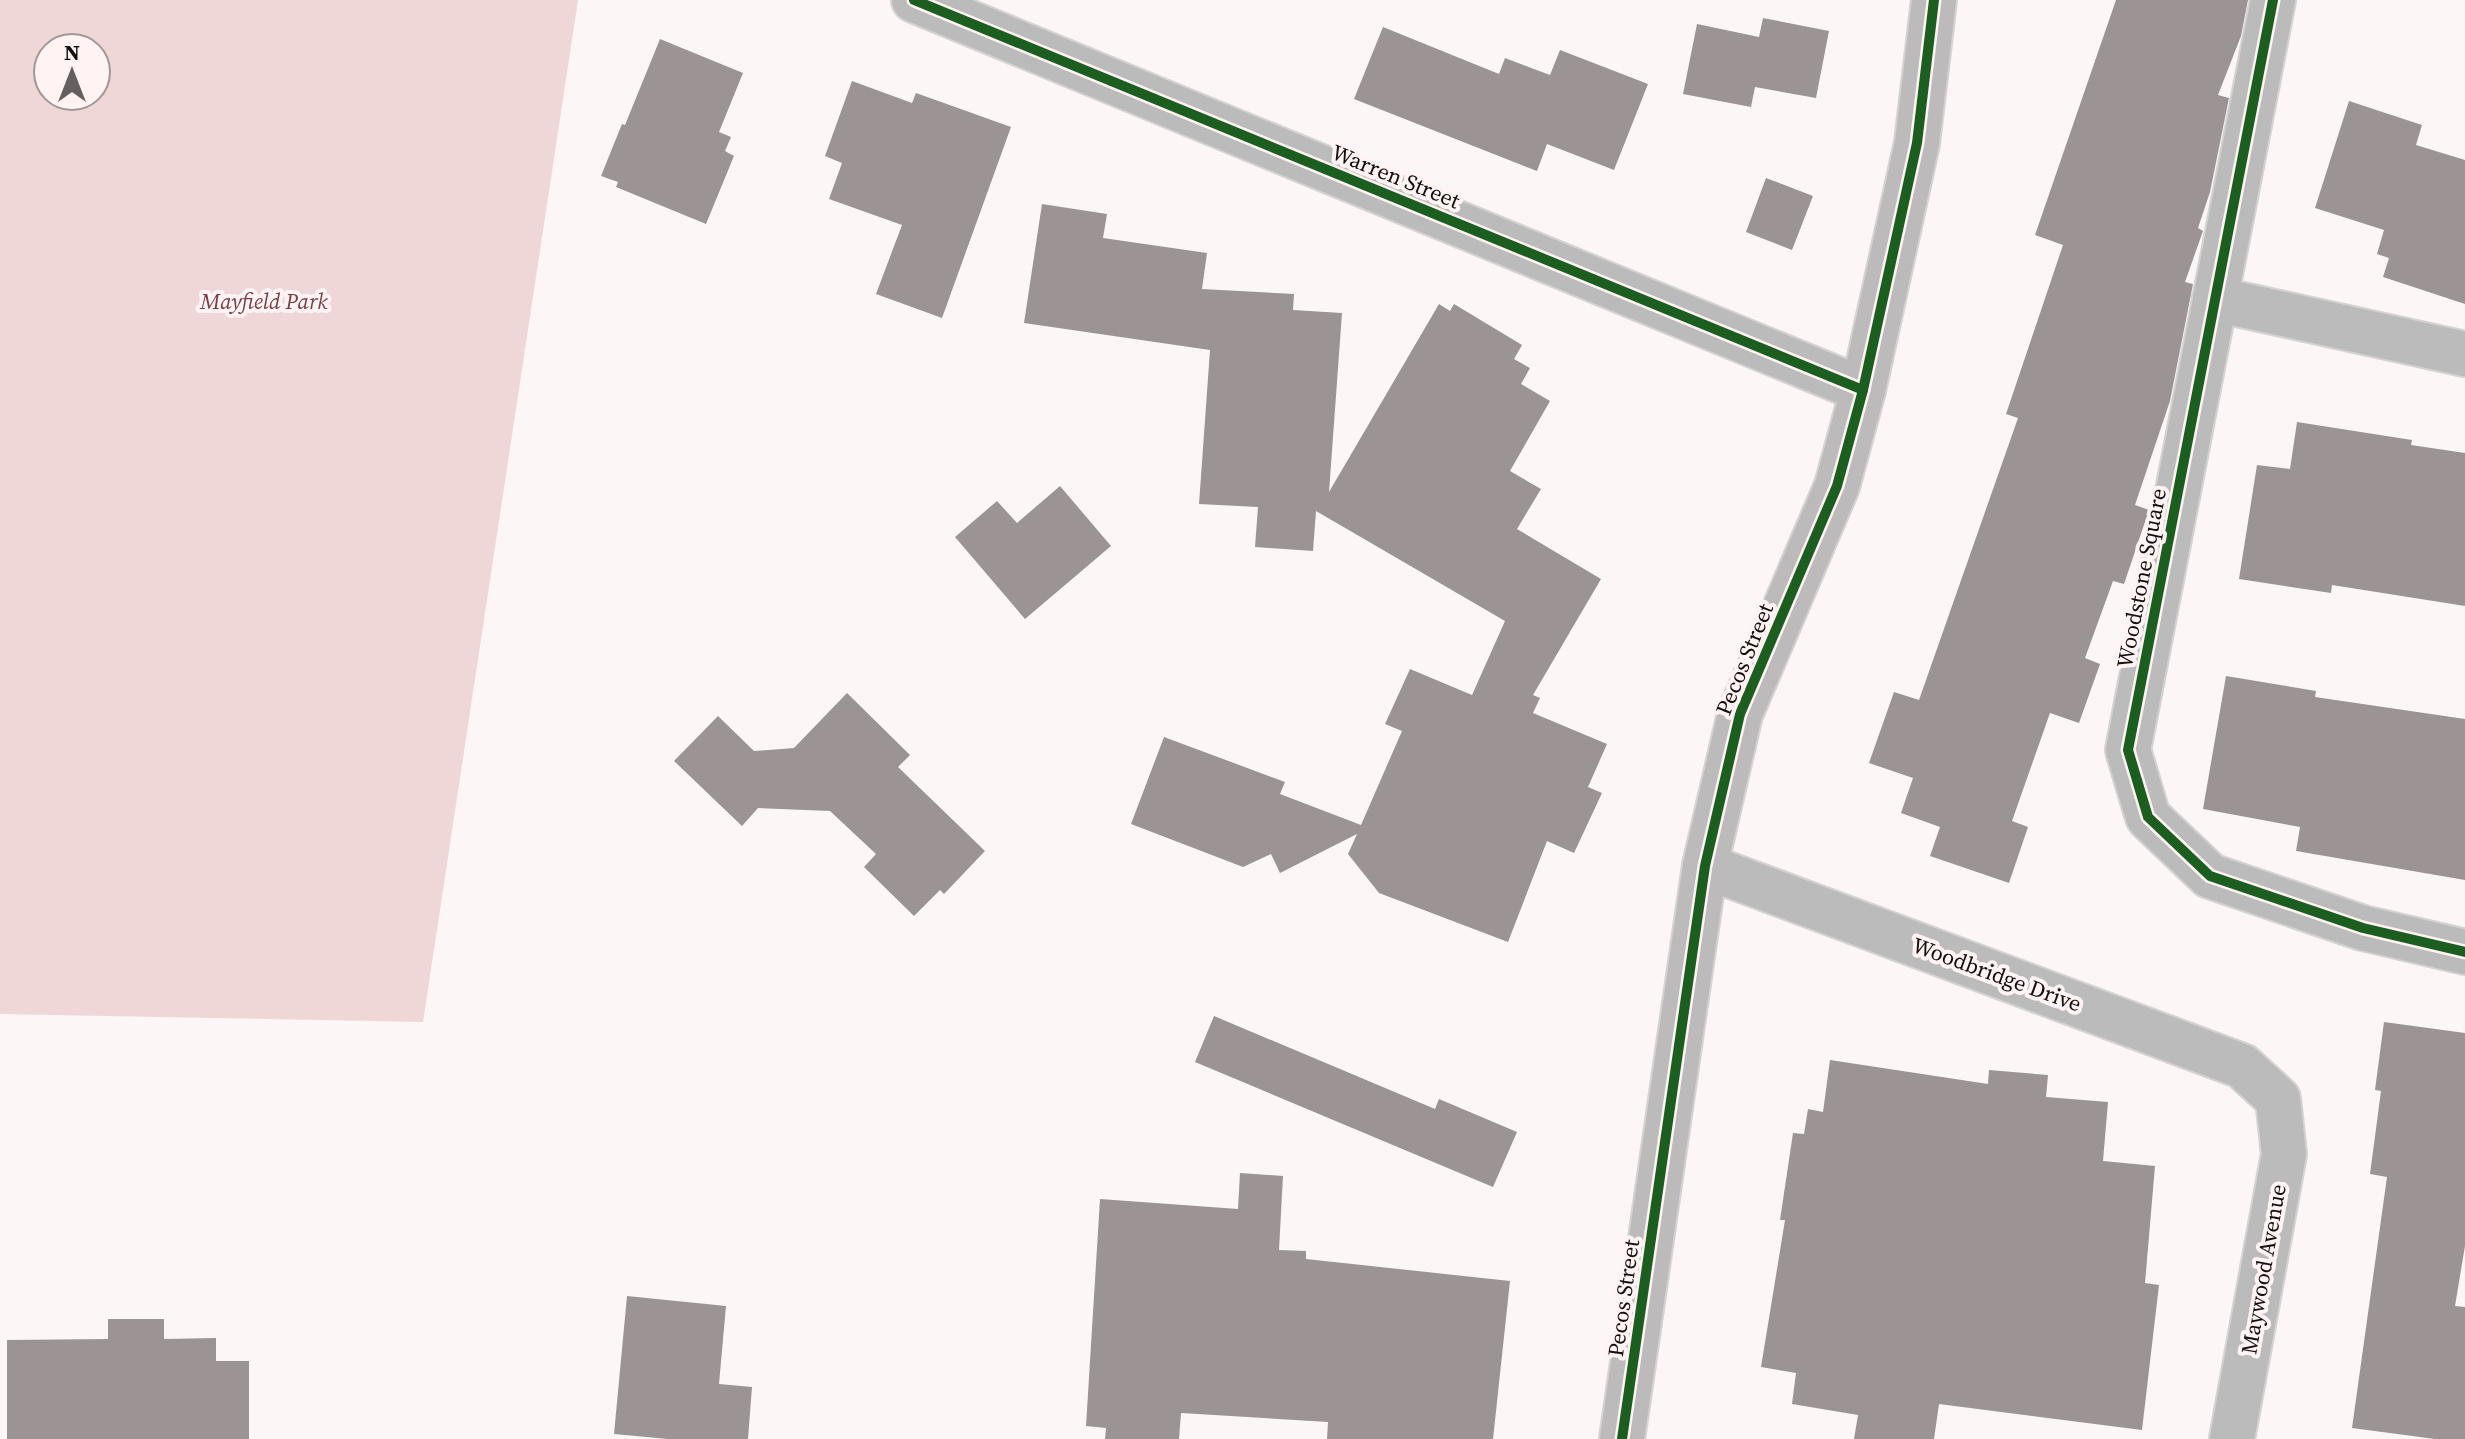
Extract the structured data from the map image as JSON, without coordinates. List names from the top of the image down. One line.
{"streets":{"street":["Warren Street","Woodstone Square","Pecos Street","Woodbridge Drive","Maywood Avenue"]},"crossings":[["Warren Street","Pecos Street"],["Pecos Street","Woodbridge Drive"],["Woodbridge Drive","Maywood Avenue"]],"parks":["Mayfield Park"],"north":"top"}
